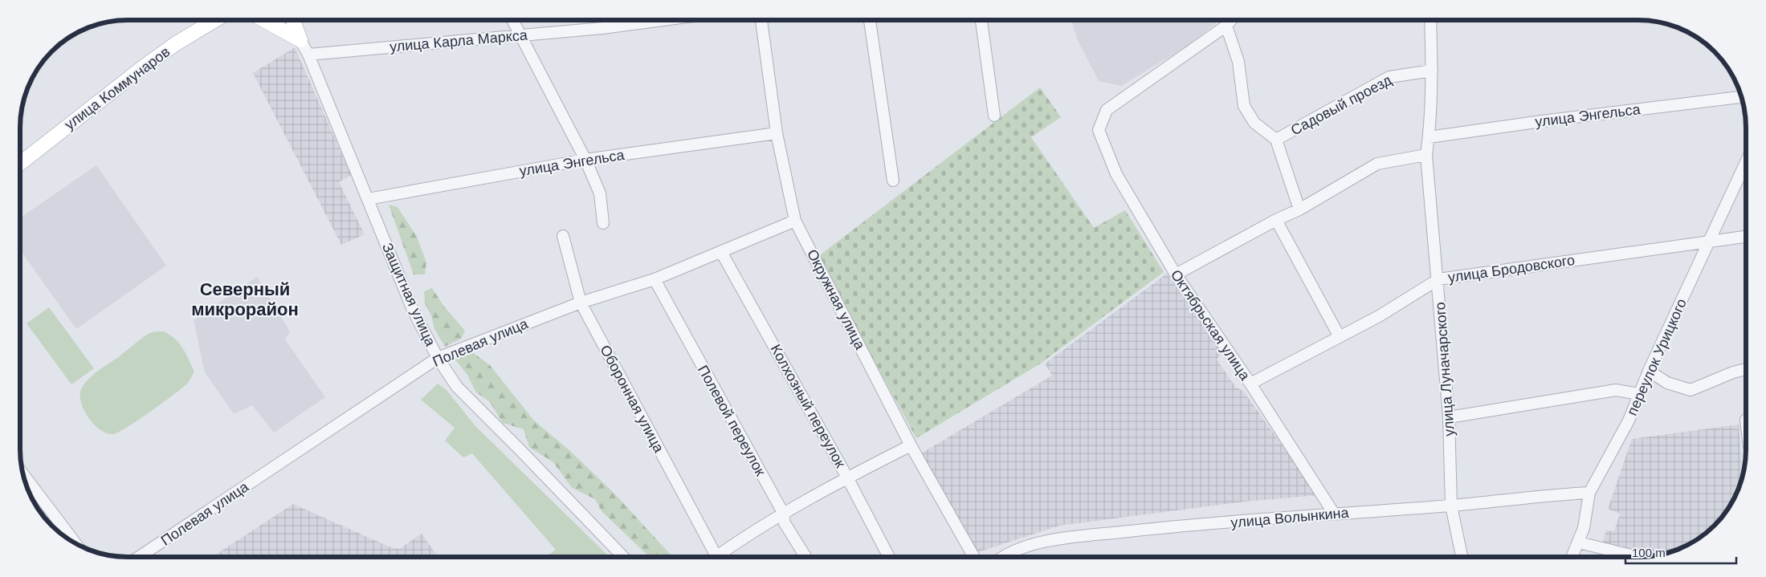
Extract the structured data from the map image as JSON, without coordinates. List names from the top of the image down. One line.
{"streets":{"main road":["улица Коммунаров"],"street":["улица Карла Маркса","Садовый проезд","улица Энгельса","улица Бродовского","Защитная улица","Окружная улица","Октябрьская улица","Полевая улица","переулок Урицкого","улица Луначарского","Оборонная улица","Колхозный переулок","Полевой переулок","улица Волынкина"]},"crossings":[["улица Карла Маркса","Защитная улица"],["Садовый проезд","улица Луначарского"],["улица Энгельса","Защитная улица"],["улица Энгельса","Окружная улица"],["улица Энгельса","улица Луначарского"],["улица Бродовского","Октябрьская улица"],["улица Бродовского","переулок Урицкого"],["улица Бродовского","улица Луначарского"],["Защитная улица","Полевая улица"],["Окружная улица","Полевая улица"],["Октябрьская улица","улица Волынкина"],["Полевая улица","Оборонная улица"],["Полевая улица","Колхозный переулок"],["Полевая улица","Полевой переулок"],["переулок Урицкого","улица Волынкина"],["улица Луначарского","улица Волынкина"]],"districts":["Северный микрорайон"],"scale_bar":"100 m"}
